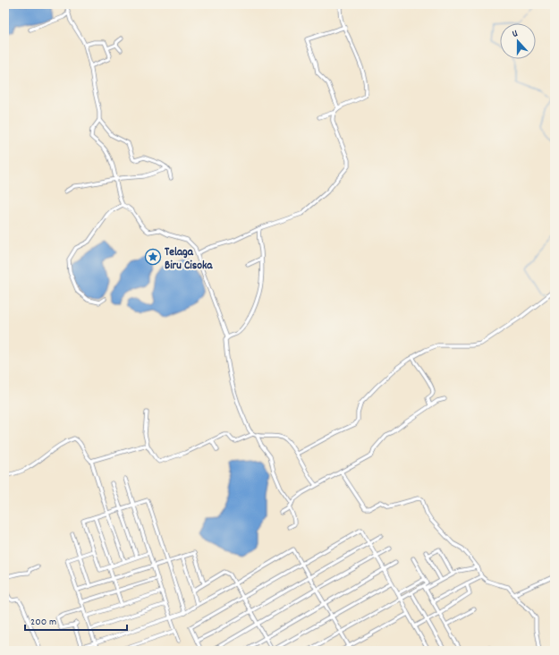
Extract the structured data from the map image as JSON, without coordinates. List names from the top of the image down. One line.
{"places":{"place":["Telaga Biru Cisoka"]},"scale_bar":"200 m","north":"top"}
